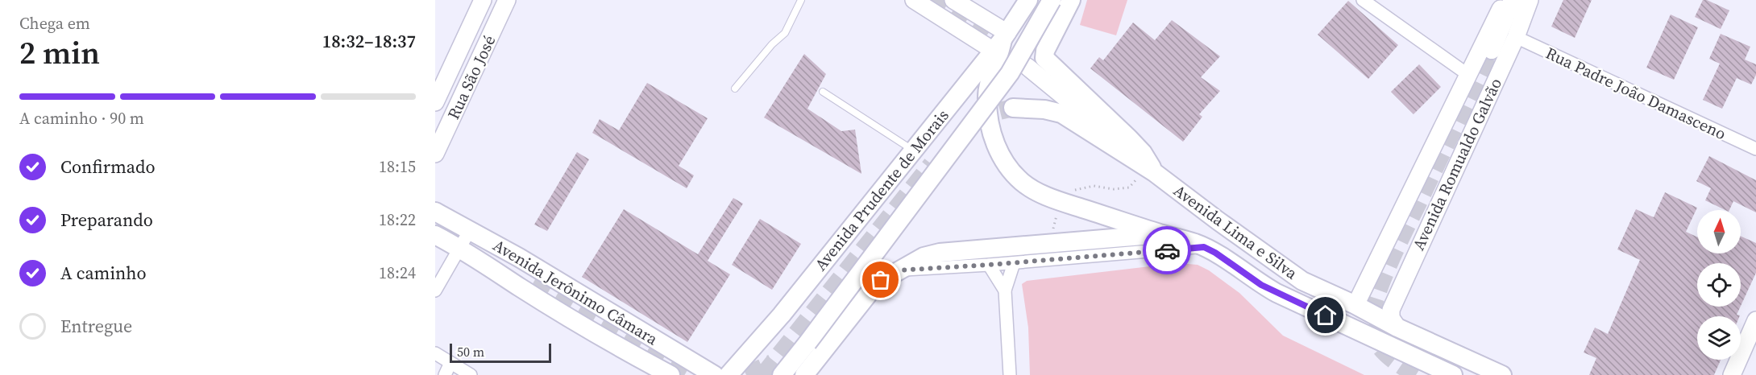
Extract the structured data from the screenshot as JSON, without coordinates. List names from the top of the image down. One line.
{"streets":{"main road":["Rua São José","Avenida Romualdo Galvão","Avenida Prudente de Morais","Avenida Lima e Silva","Avenida Jerônimo Câmara"],"street":["Rua Padre João Damasceno"]},"crossings":[["Rua Padre João Damasceno","Avenida Romualdo Galvão"],["Avenida Romualdo Galvão","Avenida Lima e Silva"],["Avenida Prudente de Morais","Avenida Lima e Silva"]],"scale_bar":"50 m","north":"top","page":{"heading":["2 min","Chega em","18:32–18:37"],"bar":"A caminho · 90 m","list":[["Confirmado","18:15"],["Preparando","18:22"],["A caminho","18:24"],"Entregue"],"scale":"50 m"}}
